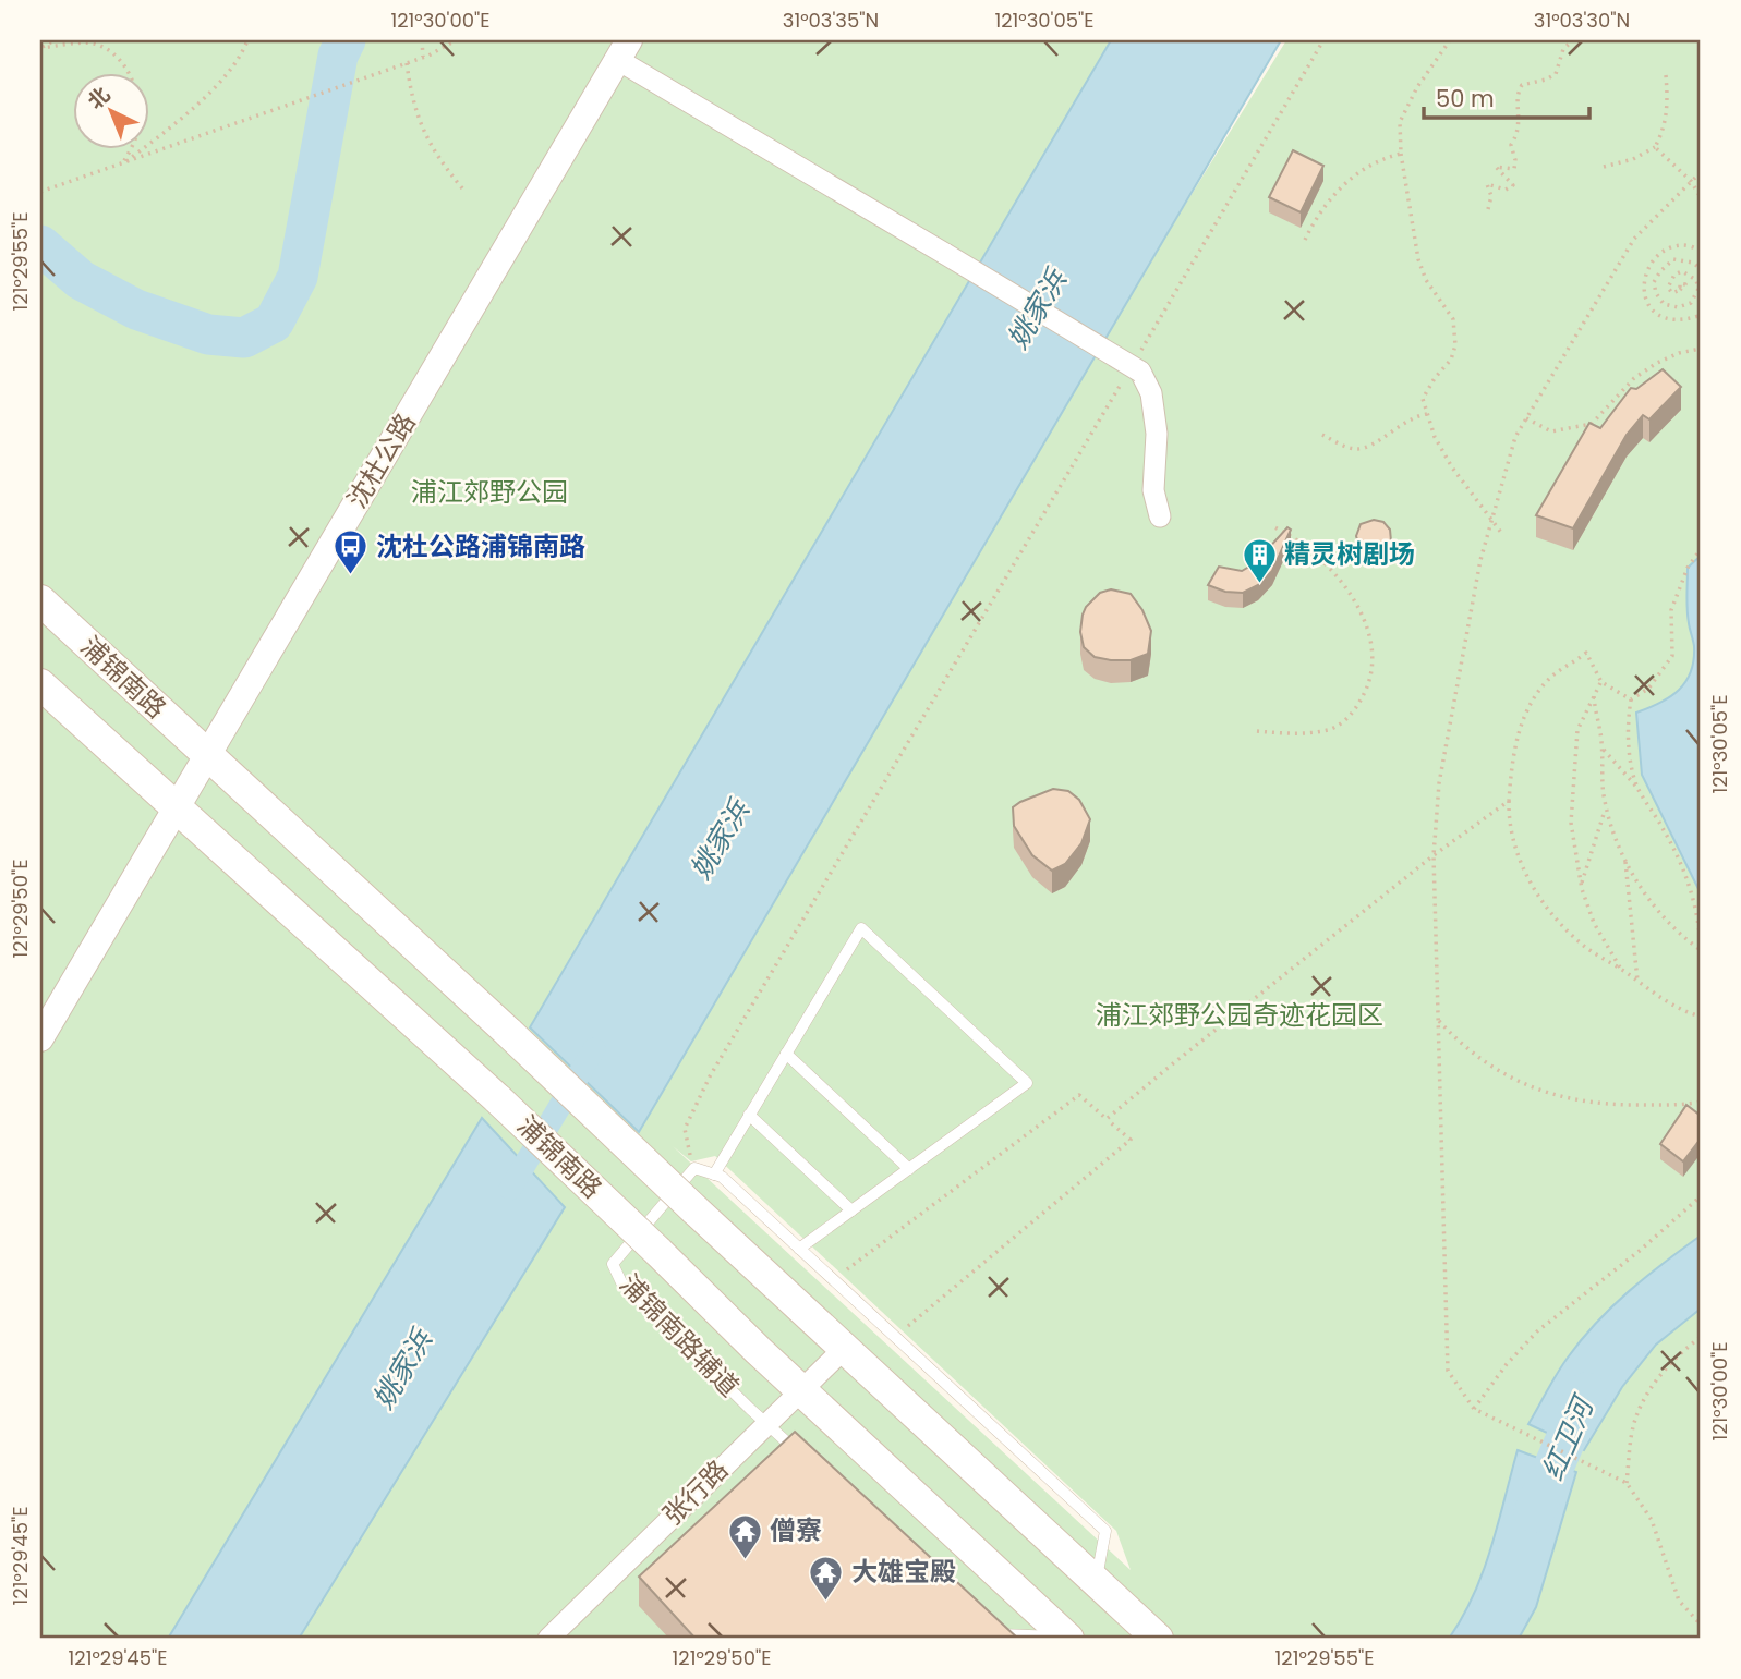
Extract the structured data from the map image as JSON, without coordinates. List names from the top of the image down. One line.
{"streets":{"main road":["浦锦南路"],"street":["沈杜公路","张行路"],"lane":["浦锦南路辅道"]},"crossings":[["沈杜公路","浦锦南路"],["浦锦南路","张行路"],["浦锦南路辅道","张行路"]],"water":["姚家浜","红卫河"],"parks":["浦江郊野公园","浦江郊野公园奇迹花园区"],"places":{"bus stop":["沈杜公路浦锦南路"],"building":["精灵树剧场"],"temple":["僧寮","大雄宝殿"]},"scale_bar":"50 m","north":"top left","coordinates":["121°30'00\"E","31°03'35\"N","121°30'05\"E","31°03'30\"N","121°29'55\"E","121°29'50\"E","121°29'45\"E"]}
